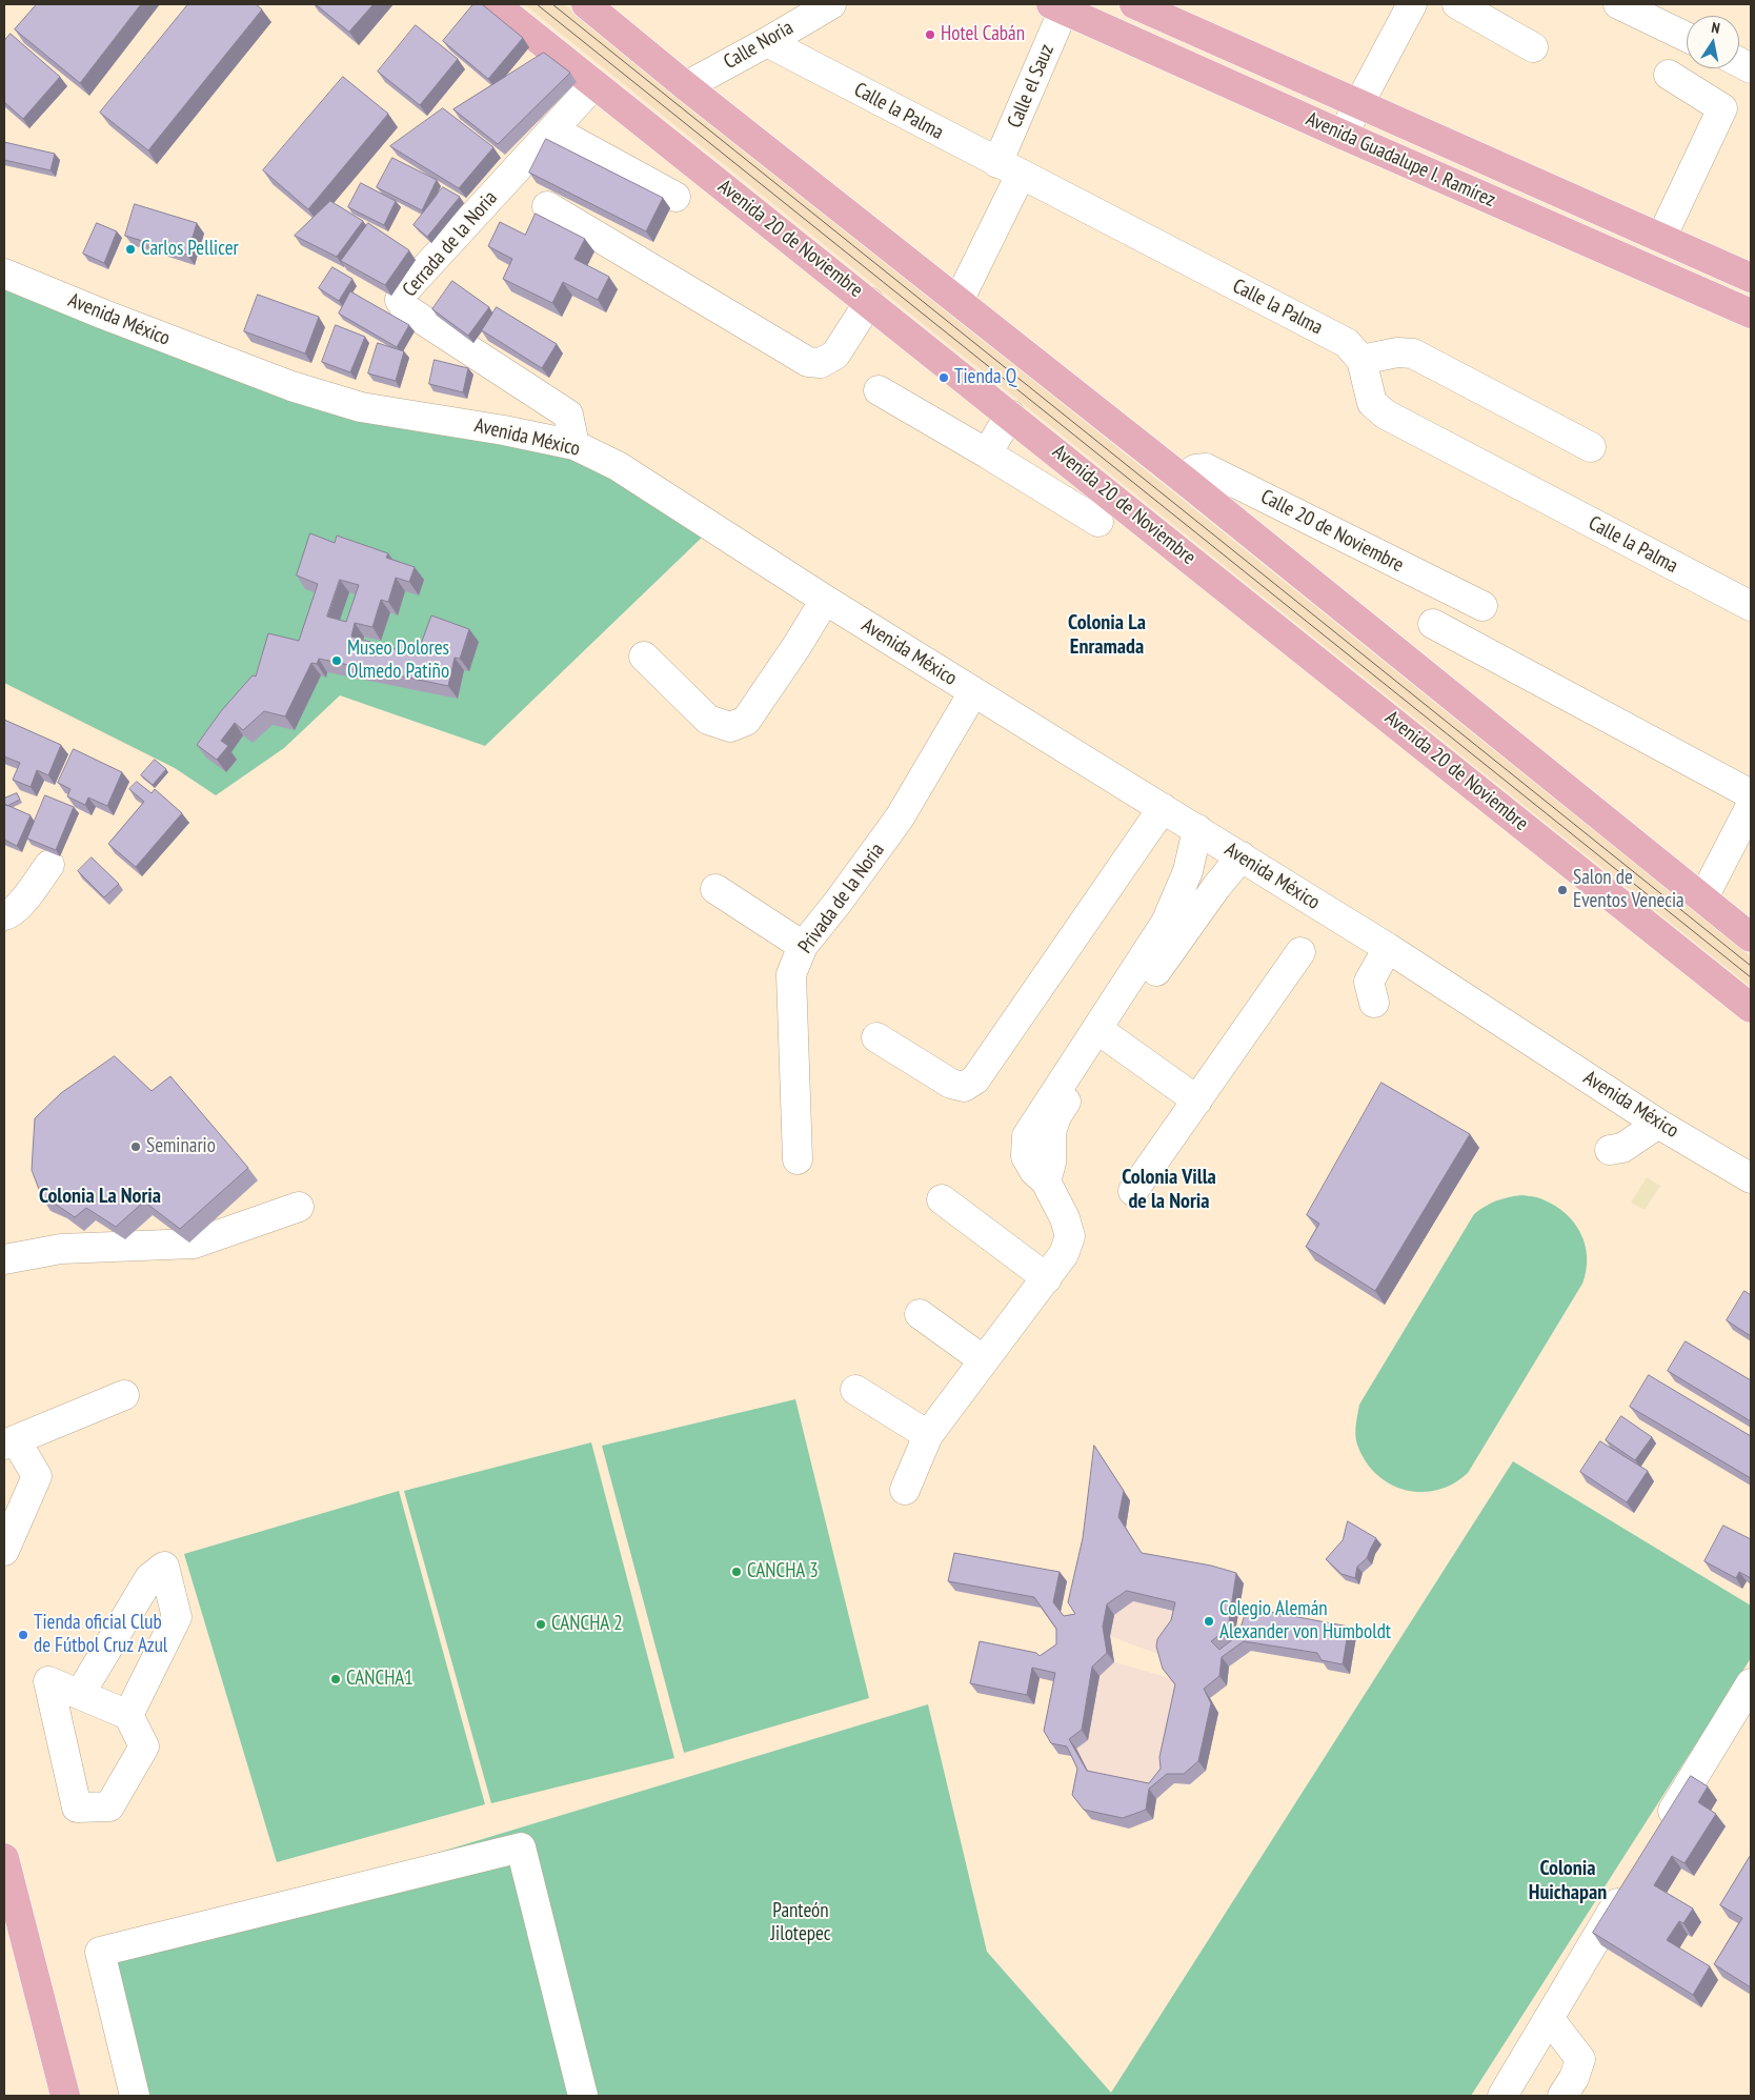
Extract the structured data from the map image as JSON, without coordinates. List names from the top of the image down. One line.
{"streets":{"main road":["Avenida Guadalupe I. Ramírez","Avenida 20 de Noviembre"],"street":["Calle Noria","Calle el Sauz","Calle la Palma","Cerrada de la Noria","Avenida México","Calle 20 de Noviembre","Privada de la Noria"]},"crossings":[["Calle Noria","Calle la Palma"],["Calle el Sauz","Calle la Palma"],["Calle el Sauz","Avenida Guadalupe I. Ramírez"],["Avenida 20 de Noviembre","Cerrada de la Noria"],["Cerrada de la Noria","Avenida México"],["Avenida México","Privada de la Noria"]],"districts":["Colonia La Enramada","Colonia Villa de la Noria","Colonia La Noria","Colonia Huichapan"],"parks":["Panteón Jilotepec"],"places":["Hotel Cabán","Carlos Pellicer","Tienda Q","Museo Dolores Olmedo Patiño","Salon de Eventos Venecia","Seminario","CANCHA 3","Colegio Alemán Alexander von Humboldt","CANCHA 2","Tienda oficial Club de Fútbol Cruz Azul","CANCHA1"],"north":"top"}
